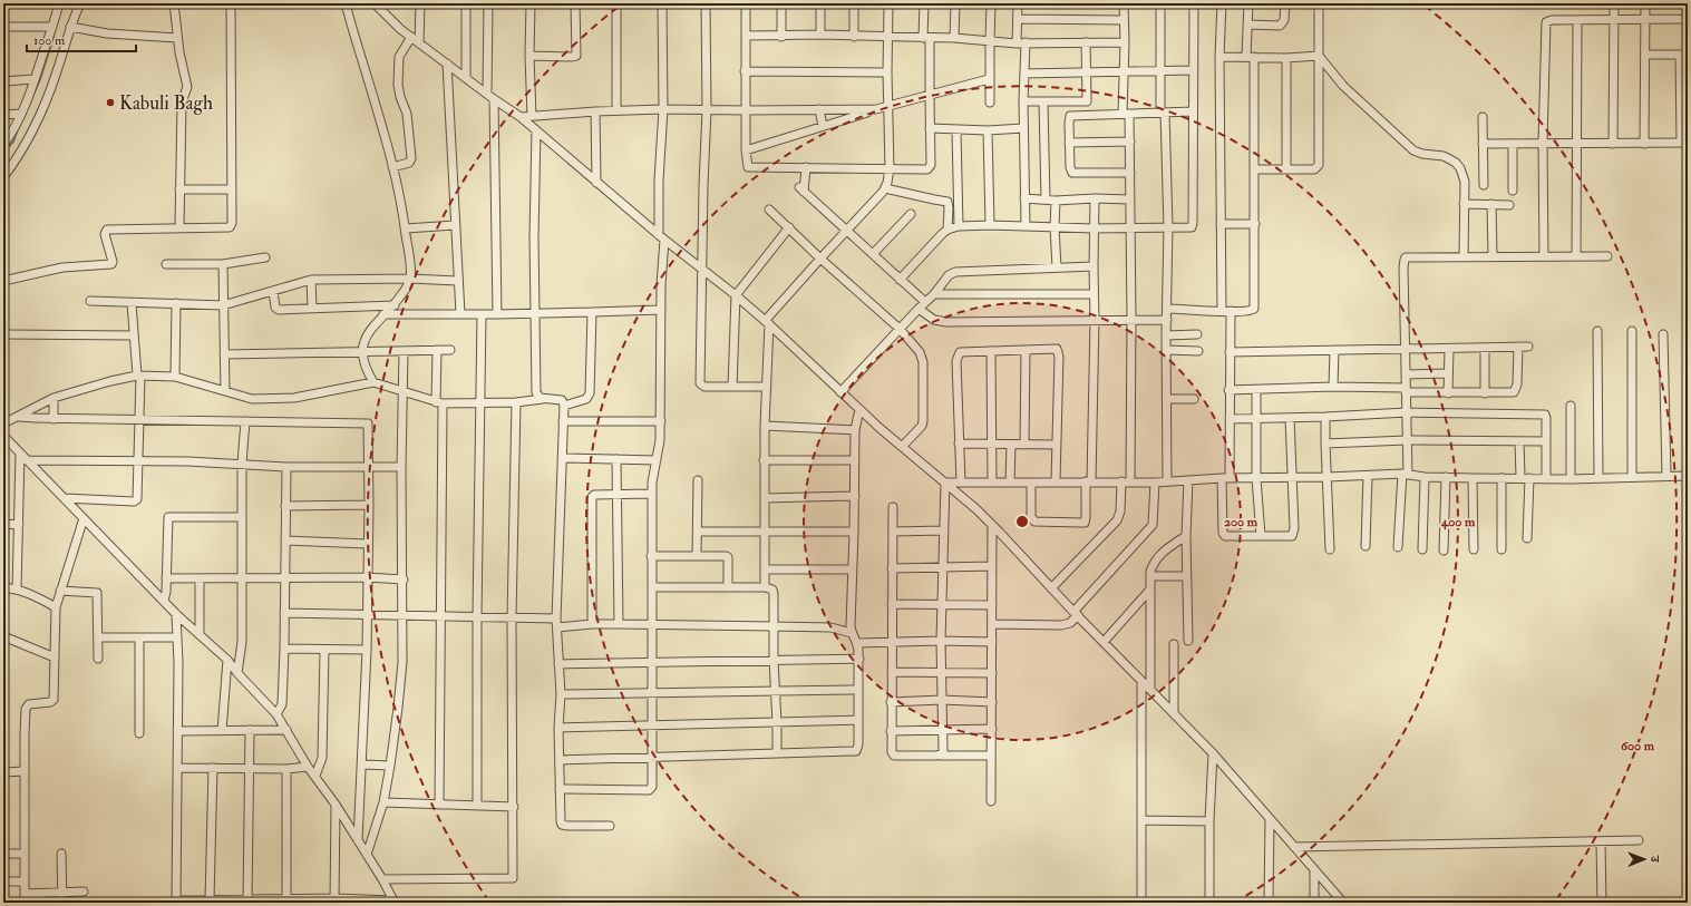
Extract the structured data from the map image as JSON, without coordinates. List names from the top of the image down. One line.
{"places":["Kabuli Bagh"],"scale_bar":"100 m","north":"right","rings":["200 m","400 m","600 m"]}
